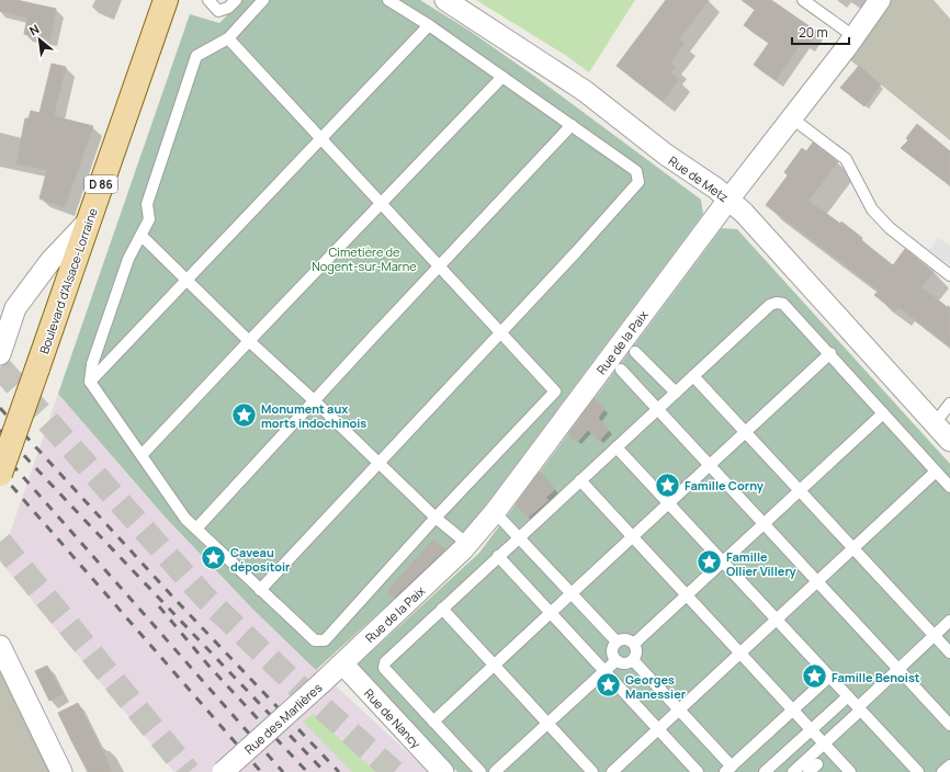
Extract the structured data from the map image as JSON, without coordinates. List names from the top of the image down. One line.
{"streets":{"main road":["D 86","Boulevard d'Alsace-Lorraine"],"street":["Rue de Metz","Rue de la Paix","Rue des Marlières","Rue de Nancy"]},"crossings":[["Rue de Metz","Rue de la Paix"],["Rue de la Paix","Rue des Marlières"],["Rue de la Paix","Rue de Nancy"],["Rue des Marlières","Rue de Nancy"]],"parks":["Cimetière de Nogent-sur-Marne"],"places":{"place":["Monument aux morts indochinois","Famille Corny","Caveau dépositoir","Famille Ollier Villery","Famille Benoist","Georges Manessier"]},"scale_bar":"20 m","north":"top left"}
